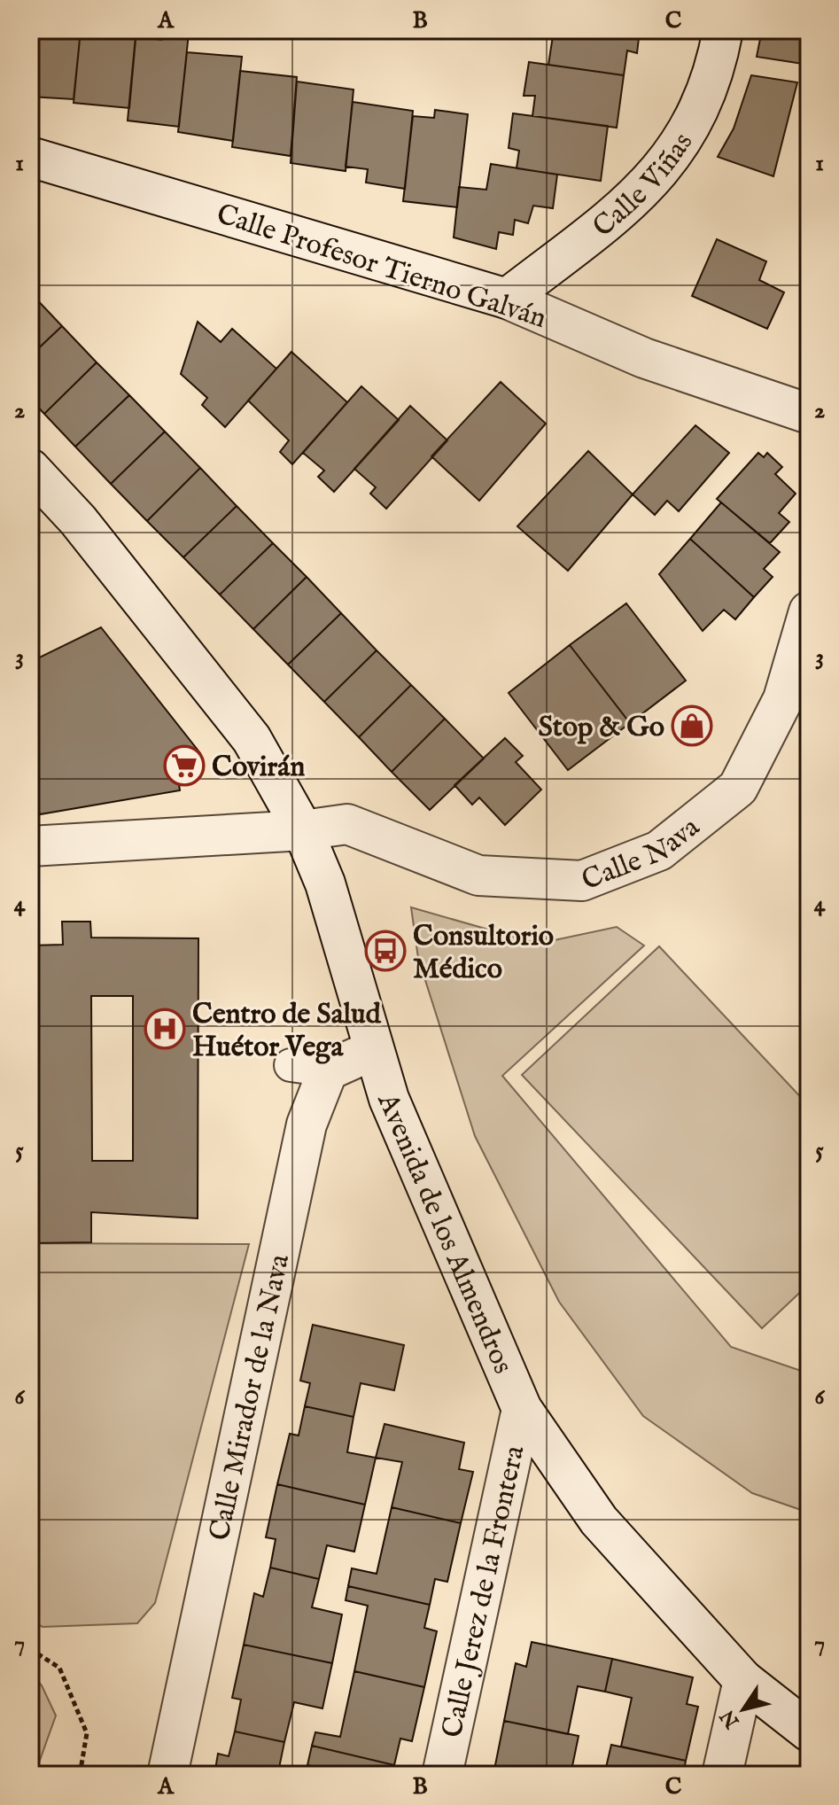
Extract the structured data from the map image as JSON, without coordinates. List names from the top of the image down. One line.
{"streets":{"street":["Calle Viñas","Calle Profesor Tierno Galván","Calle Nava","Avenida de los Almendros","Calle Mirador de la Nava","Calle Jerez de la Frontera"]},"crossings":[["Calle Viñas","Calle Profesor Tierno Galván"],["Calle Nava","Avenida de los Almendros"],["Avenida de los Almendros","Calle Jerez de la Frontera"]],"places":{"shop":["Stop & Go"],"supermarket":["Covirán"],"bus stop":["Consultorio Médico"],"hospital":["Centro de Salud Huétor Vega"]},"north":"bottom left","grid":{"columns":["A","B","C"],"rows":["1","2","3","4","5","6","7"]}}
